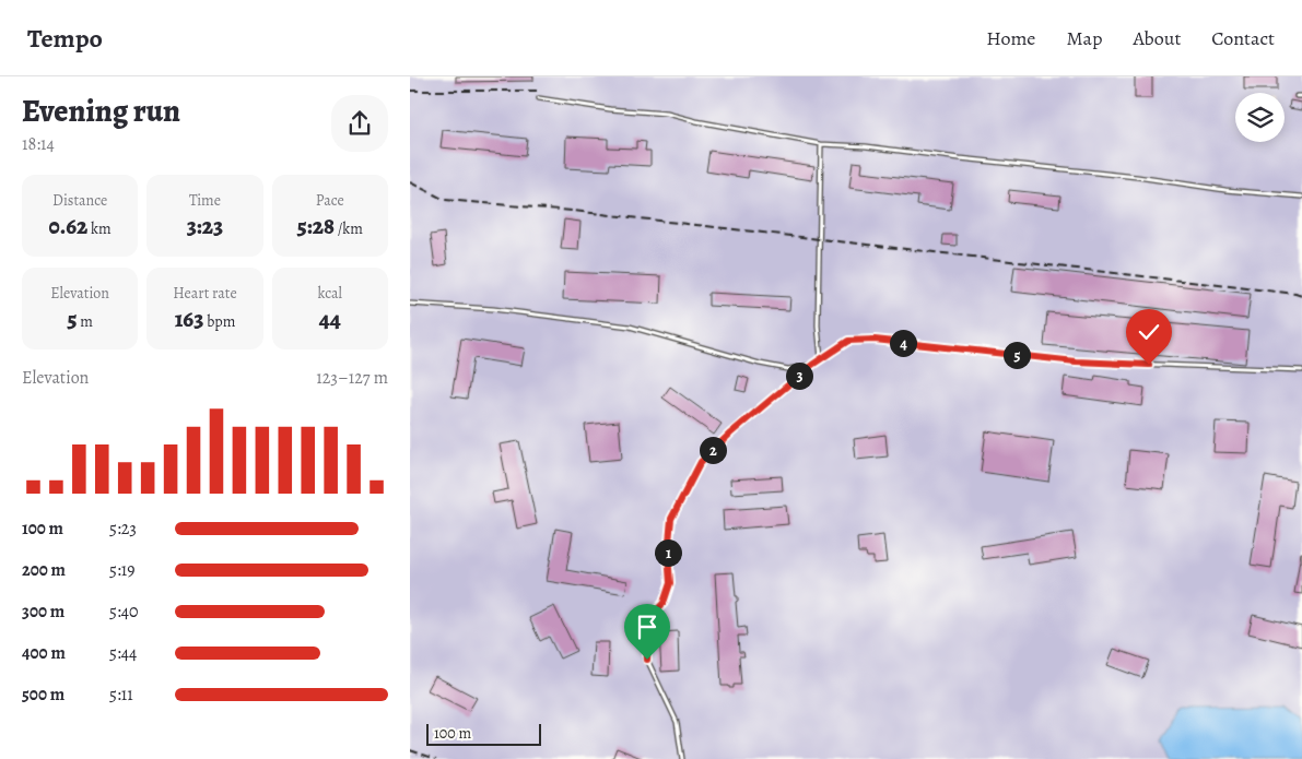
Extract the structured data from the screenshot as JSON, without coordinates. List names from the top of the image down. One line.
{"scale_bar":"100 m","page":{"header":"Tempo","nav":["Home","Map","About","Contact"],"heading":["Evening run","18:14"],"stats":[["Distance","0.62 km"],["Time","3:23"],["Pace","5:28 /km"],["Elevation","5 m"],["Heart rate","163 bpm"],["kcal","44"]],"pins":["4","5","3","2","1"],"chart":["Elevation","123–127 m"],"list":[{"name":"100 m","note":"5:23"},{"name":"200 m","note":"5:19"},{"name":"300 m","note":"5:40"},{"name":"400 m","note":"5:44"},{"name":"500 m","note":"5:11"}],"scale":"100 m"}}
